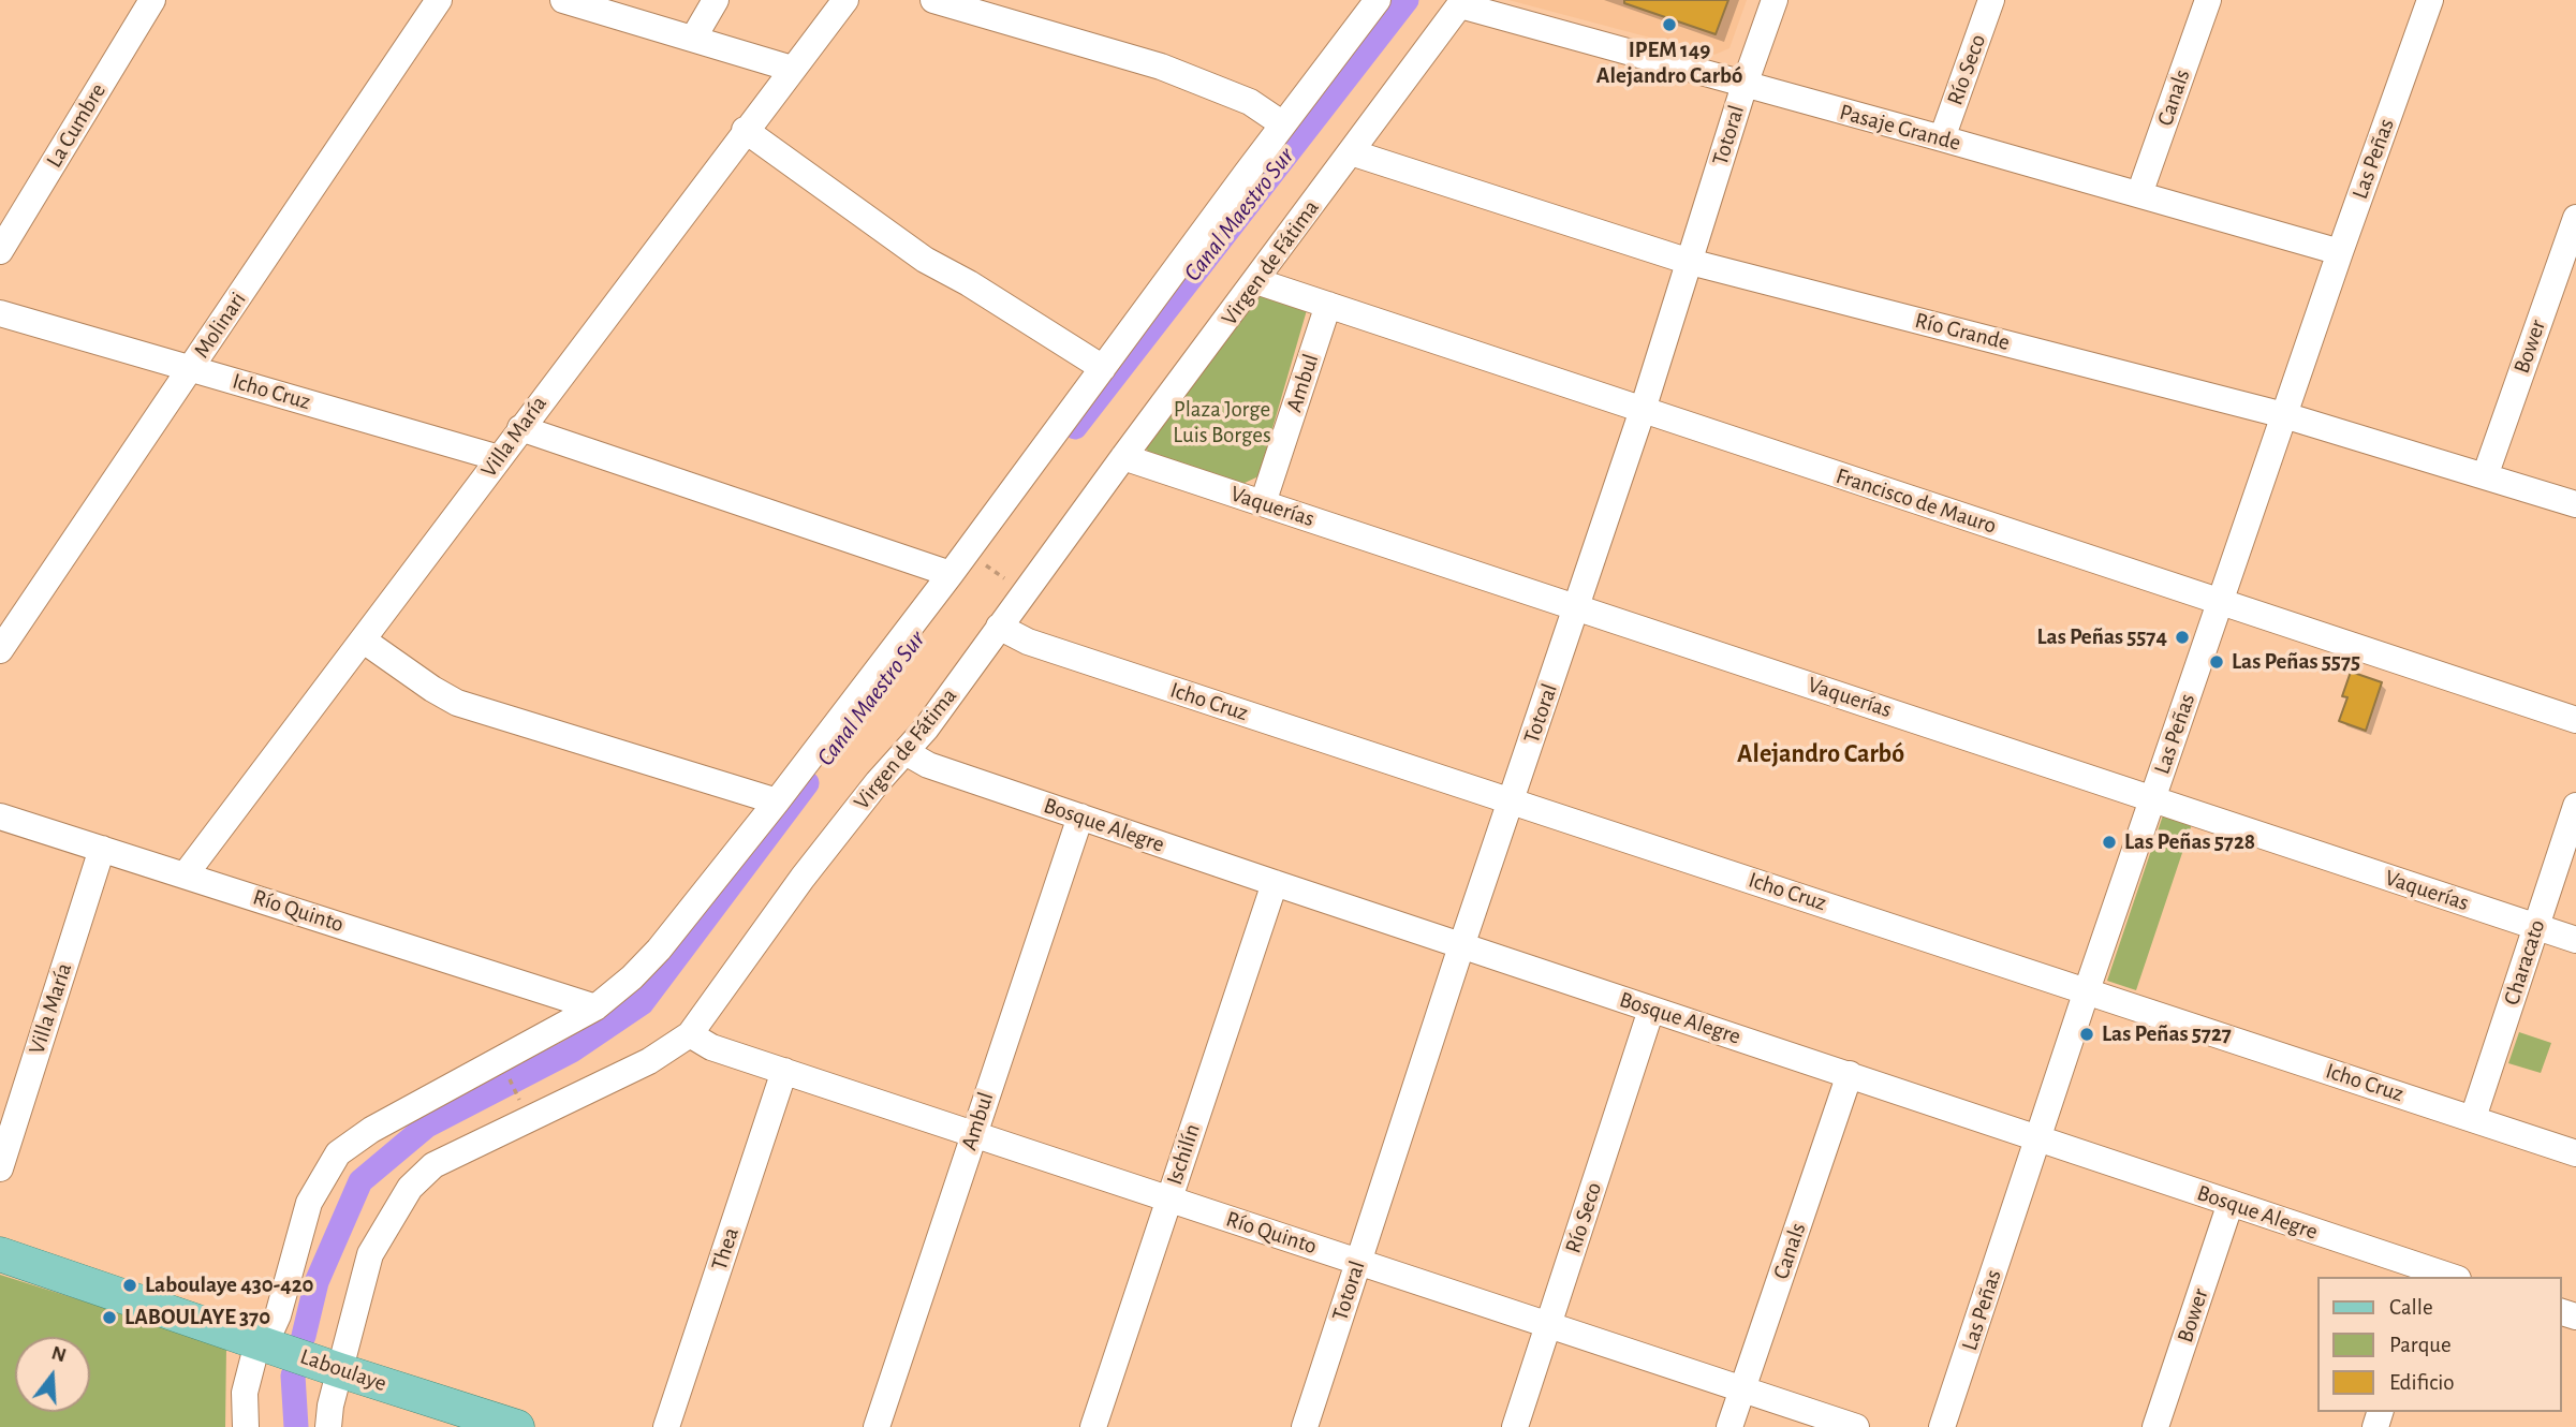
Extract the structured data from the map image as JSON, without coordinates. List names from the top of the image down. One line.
{"streets":{"main road":["Laboulaye"],"street":["Río Seco","Canals","La Cumbre","Pasaje Grande","Totoral","Las Peñas","Virgen de Fátima","Molinari","Río Grande","Bower","Ambul","Icho Cruz","Villa María","Francisco de Mauro","Vaquerías","Bosque Alegre","Río Quinto","Characato","Ischilín","Thea"]},"crossings":[["Río Seco","Pasaje Grande"],["Río Seco","Bosque Alegre"],["Río Seco","Río Quinto"],["Canals","Pasaje Grande"],["Canals","Bosque Alegre"],["Canals","Río Quinto"],["Pasaje Grande","Totoral"],["Pasaje Grande","Las Peñas"],["Pasaje Grande","Virgen de Fátima"],["Totoral","Río Grande"],["Totoral","Icho Cruz"],["Totoral","Francisco de Mauro"],["Totoral","Vaquerías"],["Totoral","Bosque Alegre"],["Totoral","Río Quinto"],["Las Peñas","Río Grande"],["Las Peñas","Icho Cruz"],["Las Peñas","Francisco de Mauro"],["Las Peñas","Vaquerías"],["Las Peñas","Bosque Alegre"],["Virgen de Fátima","Río Grande"],["Virgen de Fátima","Icho Cruz"],["Virgen de Fátima","Francisco de Mauro"],["Virgen de Fátima","Vaquerías"],["Virgen de Fátima","Bosque Alegre"],["Virgen de Fátima","Río Quinto"],["Virgen de Fátima","Laboulaye"],["Molinari","Icho Cruz"],["Río Grande","Bower"],["Bower","Bosque Alegre"],["Ambul","Francisco de Mauro"],["Ambul","Vaquerías"],["Ambul","Bosque Alegre"],["Ambul","Río Quinto"],["Icho Cruz","Villa María"],["Icho Cruz","Characato"],["Villa María","Río Quinto"],["Vaquerías","Characato"],["Bosque Alegre","Ischilín"],["Río Quinto","Ischilín"],["Río Quinto","Thea"]],"districts":["Alejandro Carbó"],"water":["Canal Maestro Sur"],"parks":["Plaza Jorge Luis Borges"],"places":["IPEM 149 Alejandro Carbó","Las Peñas 5574","Las Peñas 5575","Las Peñas 5728","Las Peñas 5727","Laboulaye 430-420","LABOULAYE 370"],"legend":["Calle","Parque","Edificio"],"north":"top"}
